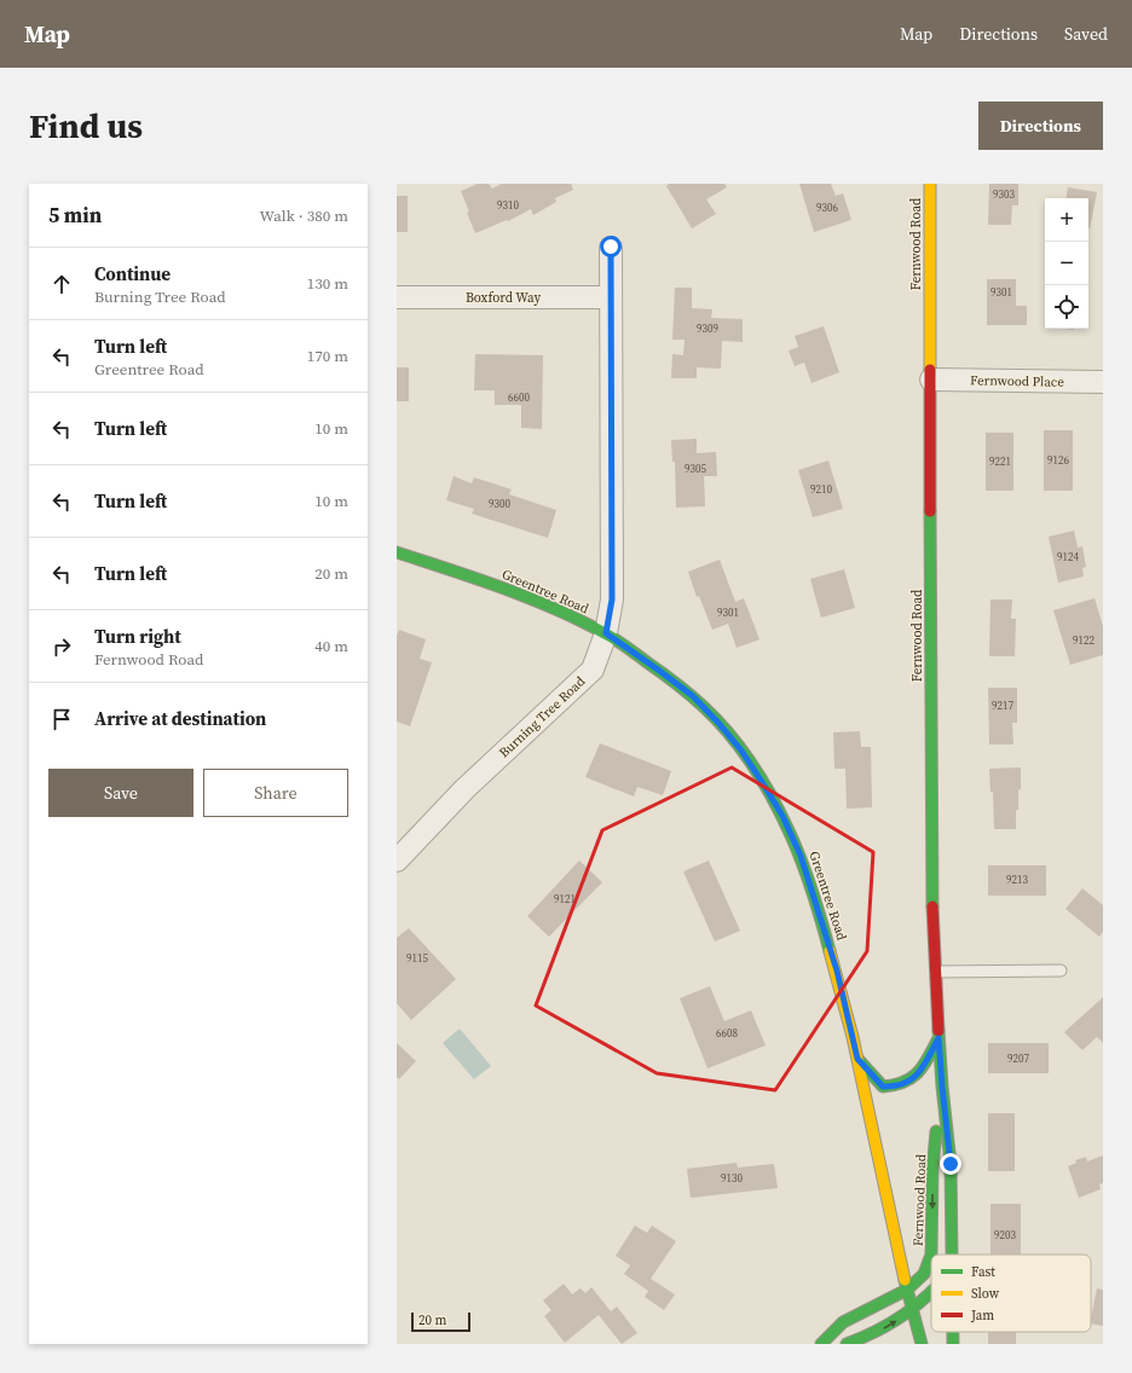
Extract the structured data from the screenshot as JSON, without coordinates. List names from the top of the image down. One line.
{"streets":{"main road":["Fernwood Road","Greentree Road"],"street":["Boxford Way","Fernwood Place","Burning Tree Road"]},"crossings":[["Fernwood Road","Fernwood Place"],["Fernwood Road","Greentree Road"],["Boxford Way","Burning Tree Road"],["Greentree Road","Burning Tree Road"]],"house_numbers":["9303","9310","9306","9301","9309","6600","9126","9221","9305","9210","9300","9124","9301","9122","9217","9213","9121","9115","6608","9207","9130","9203"],"legend":["Fast","Slow","Jam"],"scale_bar":"20 m","page":{"header":"Map","nav":["Map","Directions","Saved"],"buttons":["Directions",["Save","Share"]],"title":"Find us","heading":["5 min","Walk · 380 m"],"map_buttons":["+","−"],"list":[["Continue","Burning Tree Road","130 m"],["Turn left","Greentree Road","170 m"],["Turn left","10 m"],["Turn left","10 m"],["Turn left","20 m"],["Turn right","Fernwood Road","40 m"],"Arrive at destination"],"scale":"20 m"}}
